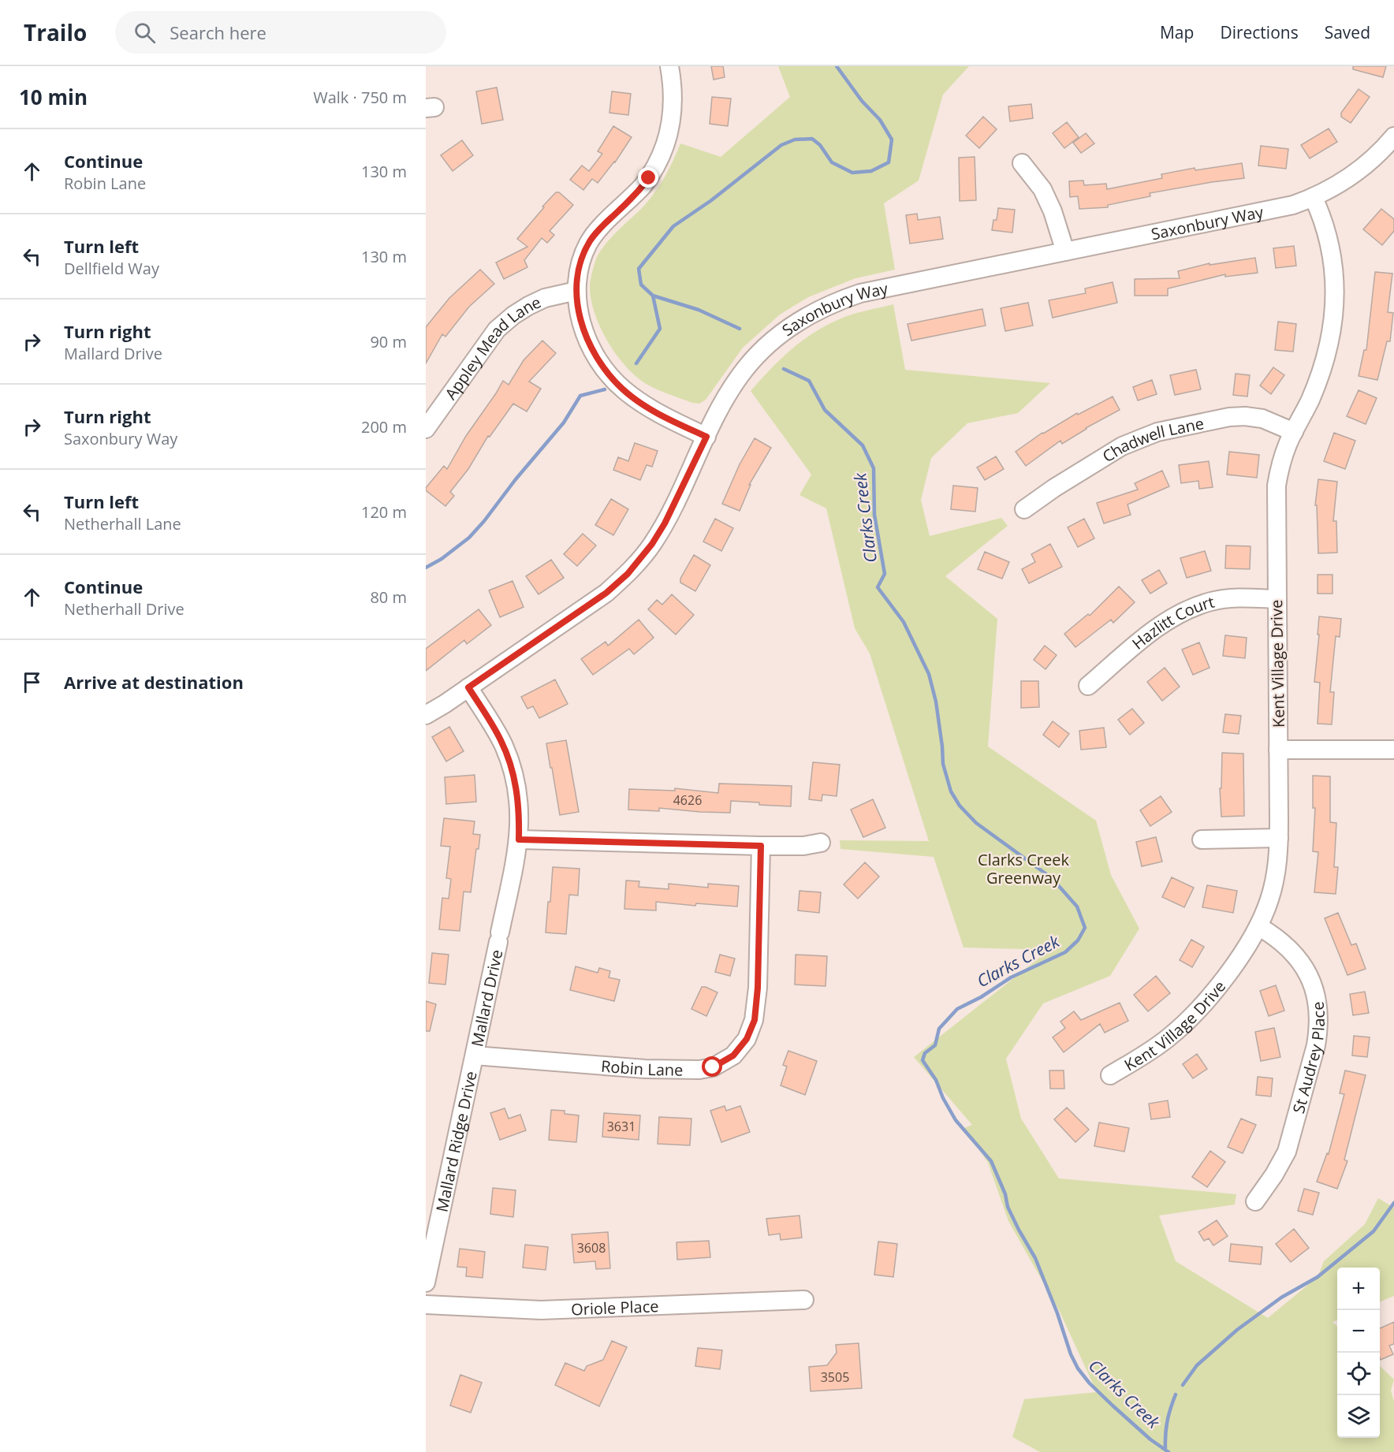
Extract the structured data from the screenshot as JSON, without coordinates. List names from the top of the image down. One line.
{"streets":{"street":["Saxonbury Way","Appley Mead Lane","Chadwell Lane","Hazlitt Court","Kent Village Drive","Mallard Drive","St Audrey Place","Robin Lane","Mallard Ridge Drive","Oriole Place"]},"crossings":[["Saxonbury Way","Kent Village Drive"],["Saxonbury Way","Mallard Drive"],["Chadwell Lane","Kent Village Drive"],["Hazlitt Court","Kent Village Drive"],["Kent Village Drive","St Audrey Place"],["Mallard Drive","Robin Lane"],["Mallard Drive","Mallard Ridge Drive"],["Robin Lane","Mallard Ridge Drive"]],"water":["Clarks Creek"],"parks":["Clarks Creek Greenway"],"house_numbers":["4626","3631","3608","3505"],"page":{"header":"Trailo","search":"Search here","nav":["Map","Directions","Saved"],"heading":["10 min","Walk · 750 m"],"list":[["Continue","Robin Lane","130 m"],["Turn left","Dellfield Way","130 m"],["Turn right","Mallard Drive","90 m"],["Turn right","Saxonbury Way","200 m"],["Turn left","Netherhall Lane","120 m"],["Continue","Netherhall Drive","80 m"],"Arrive at destination"],"map_buttons":["+","−"]}}
